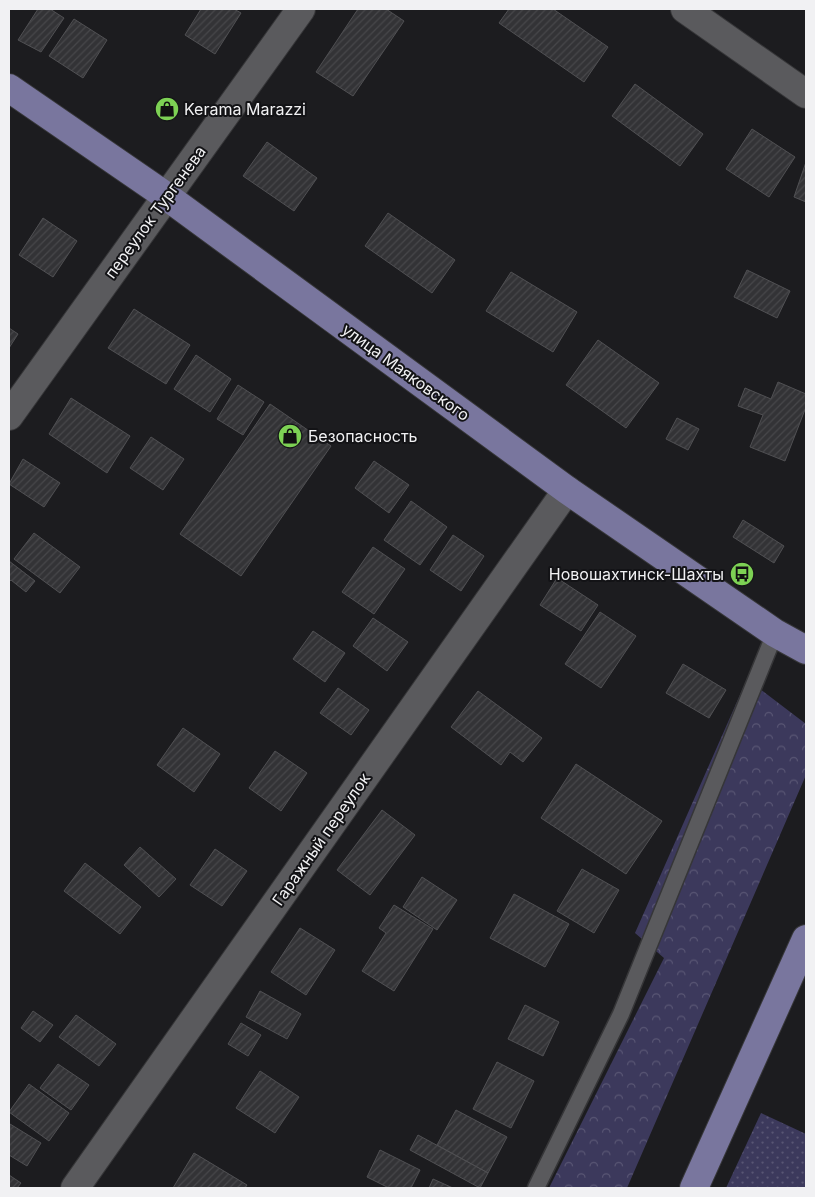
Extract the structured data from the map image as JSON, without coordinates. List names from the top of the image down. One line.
{"streets":{"main road":["улица Маяковского"],"street":["переулок Тургенева","Гаражный переулок"]},"crossings":[["переулок Тургенева","улица Маяковского"],["улица Маяковского","Гаражный переулок"]],"places":{"shop":["Kerama Marazzi","Безопасность"],"bus stop":["Новошахтинск-Шахты"]}}
